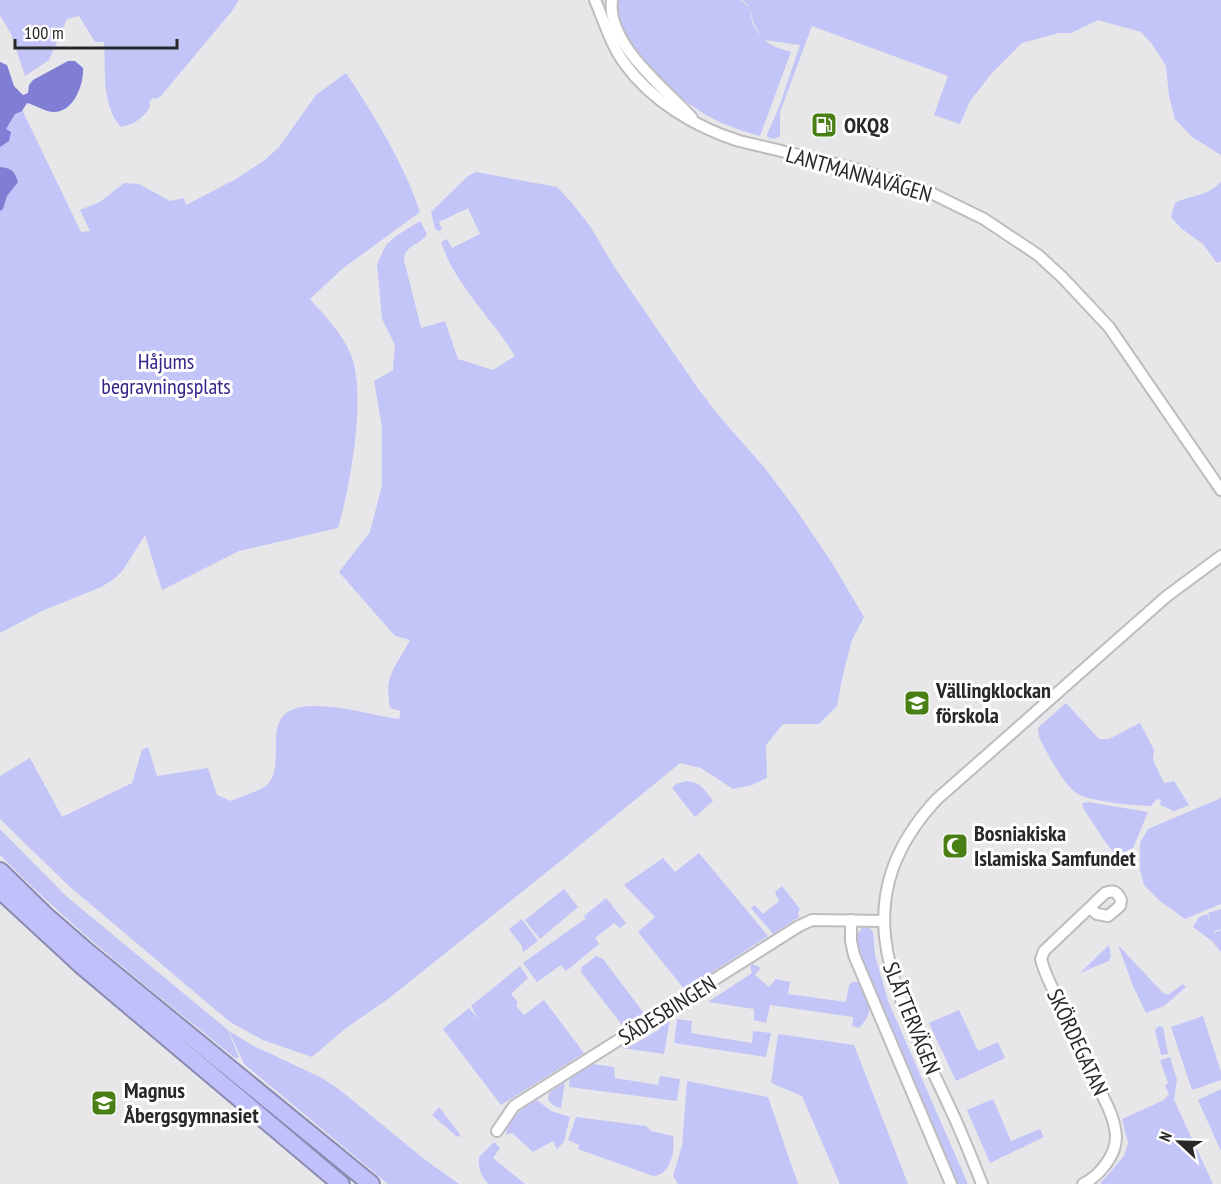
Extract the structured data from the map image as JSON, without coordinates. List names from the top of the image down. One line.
{"streets":{"street":["LANTMANNAVÄGEN","SÄDESBINGEN","SLÅTTERVÄGEN","SKÖRDEGATAN"]},"crossings":[["SÄDESBINGEN","SLÅTTERVÄGEN"]],"parks":["Håjums begravningsplats"],"places":{"fuel station":["OKQ8"],"school or university":["Vällingklockan förskola","Magnus Åbergsgymnasiet"],"mosque":["Bosniakiska Islamiska Samfundet"]},"scale_bar":"100 m","north":"left"}
